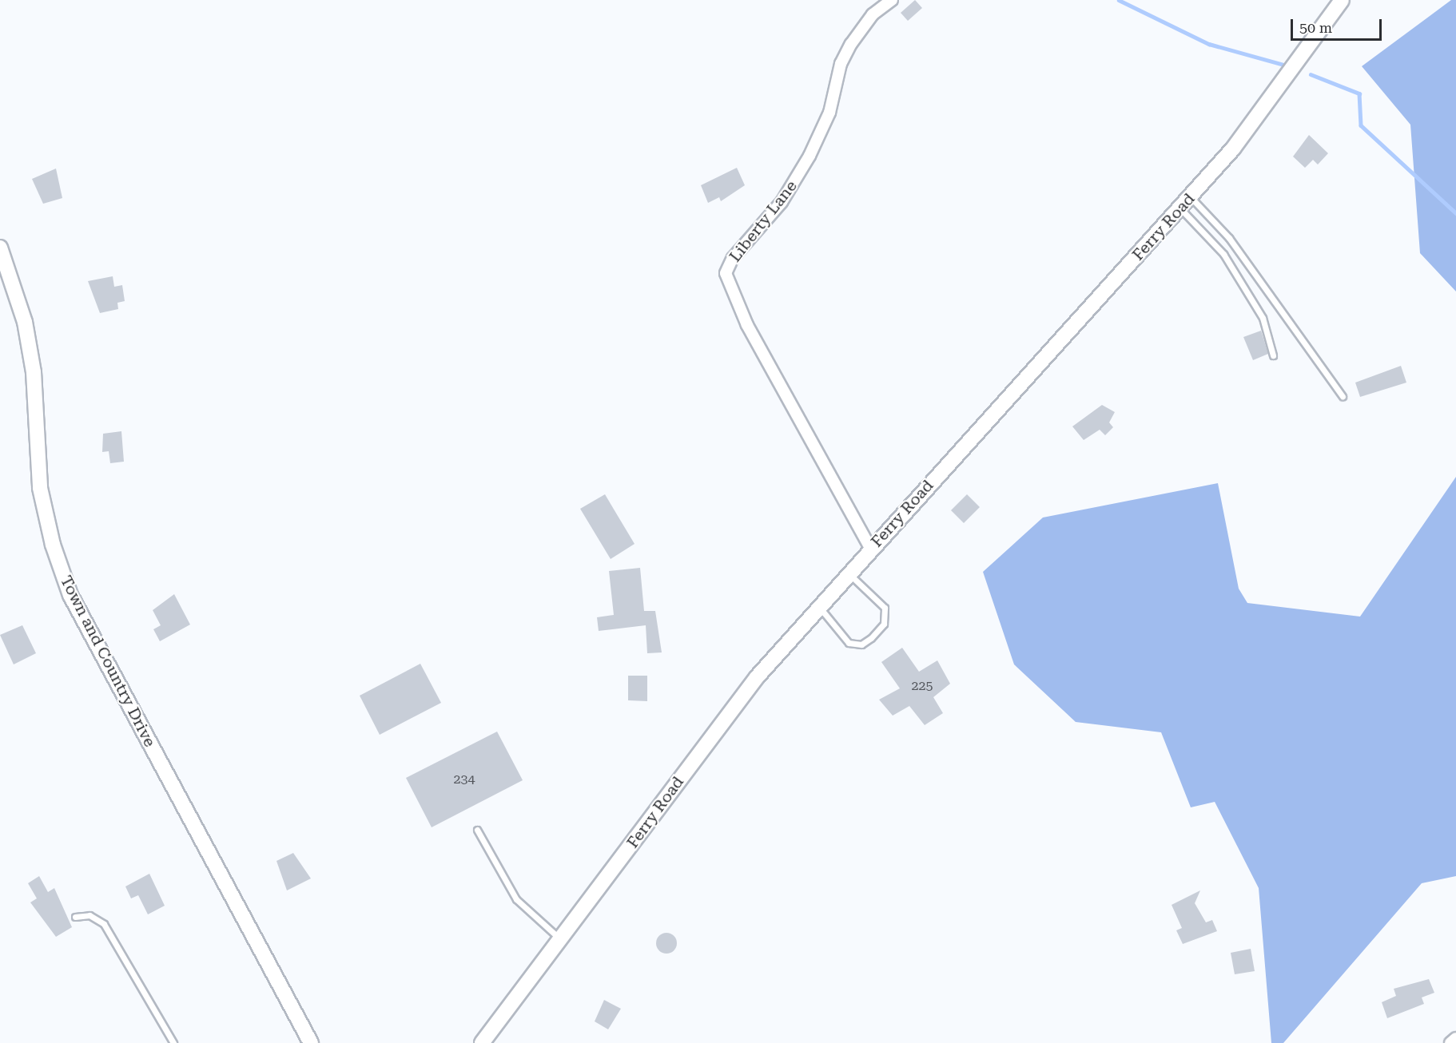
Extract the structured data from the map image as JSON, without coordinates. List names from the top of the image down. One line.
{"streets":{"main road":["Ferry Road","Town and Country Drive"],"street":["Liberty Lane"]},"crossings":[["Liberty Lane","Ferry Road"]],"house_numbers":["225","234"],"scale_bar":"50 m"}
